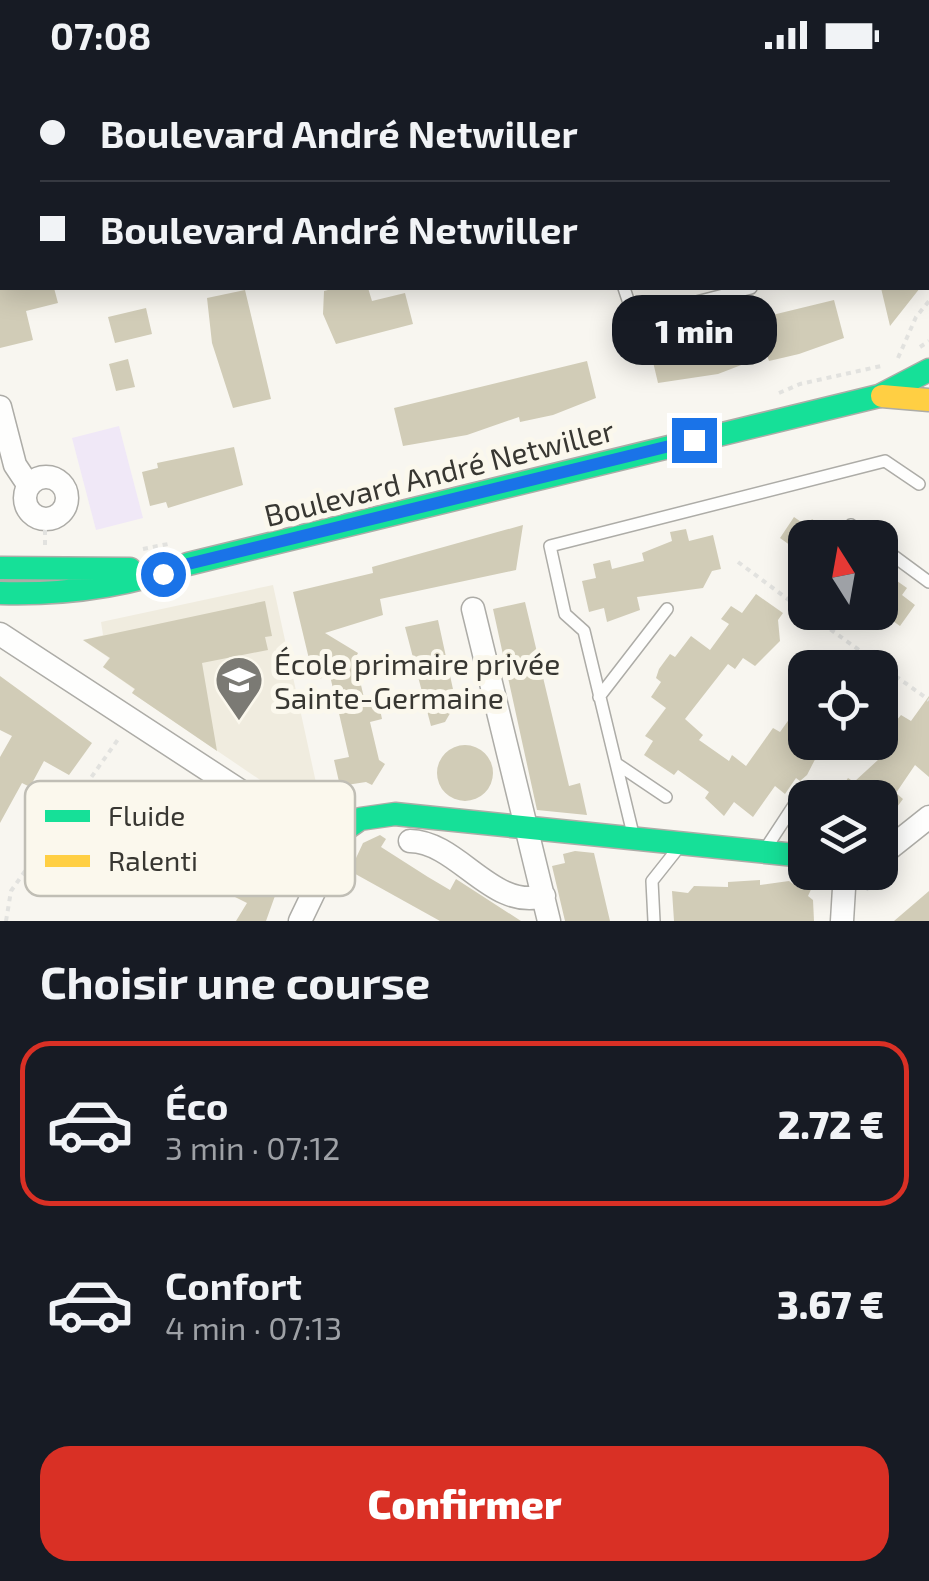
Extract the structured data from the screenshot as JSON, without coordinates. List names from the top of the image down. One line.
{"streets":{"main road":["Boulevard André Netwiller"]},"places":{"school or university":["École primaire privée Sainte-Germaine"]},"legend":["Fluide","Ralenti"],"north":"top","page":{"status":"07:08","banner":["Boulevard André Netwiller","Boulevard André Netwiller"],"bubble":"1 min","heading":"Choisir une course","list":[{"name":"Éco","note":"3 min · 07:12","value":"2.72 €"},{"name":"Confort","note":"4 min · 07:13","value":"3.67 €"}],"buttons":"Confirmer"}}
